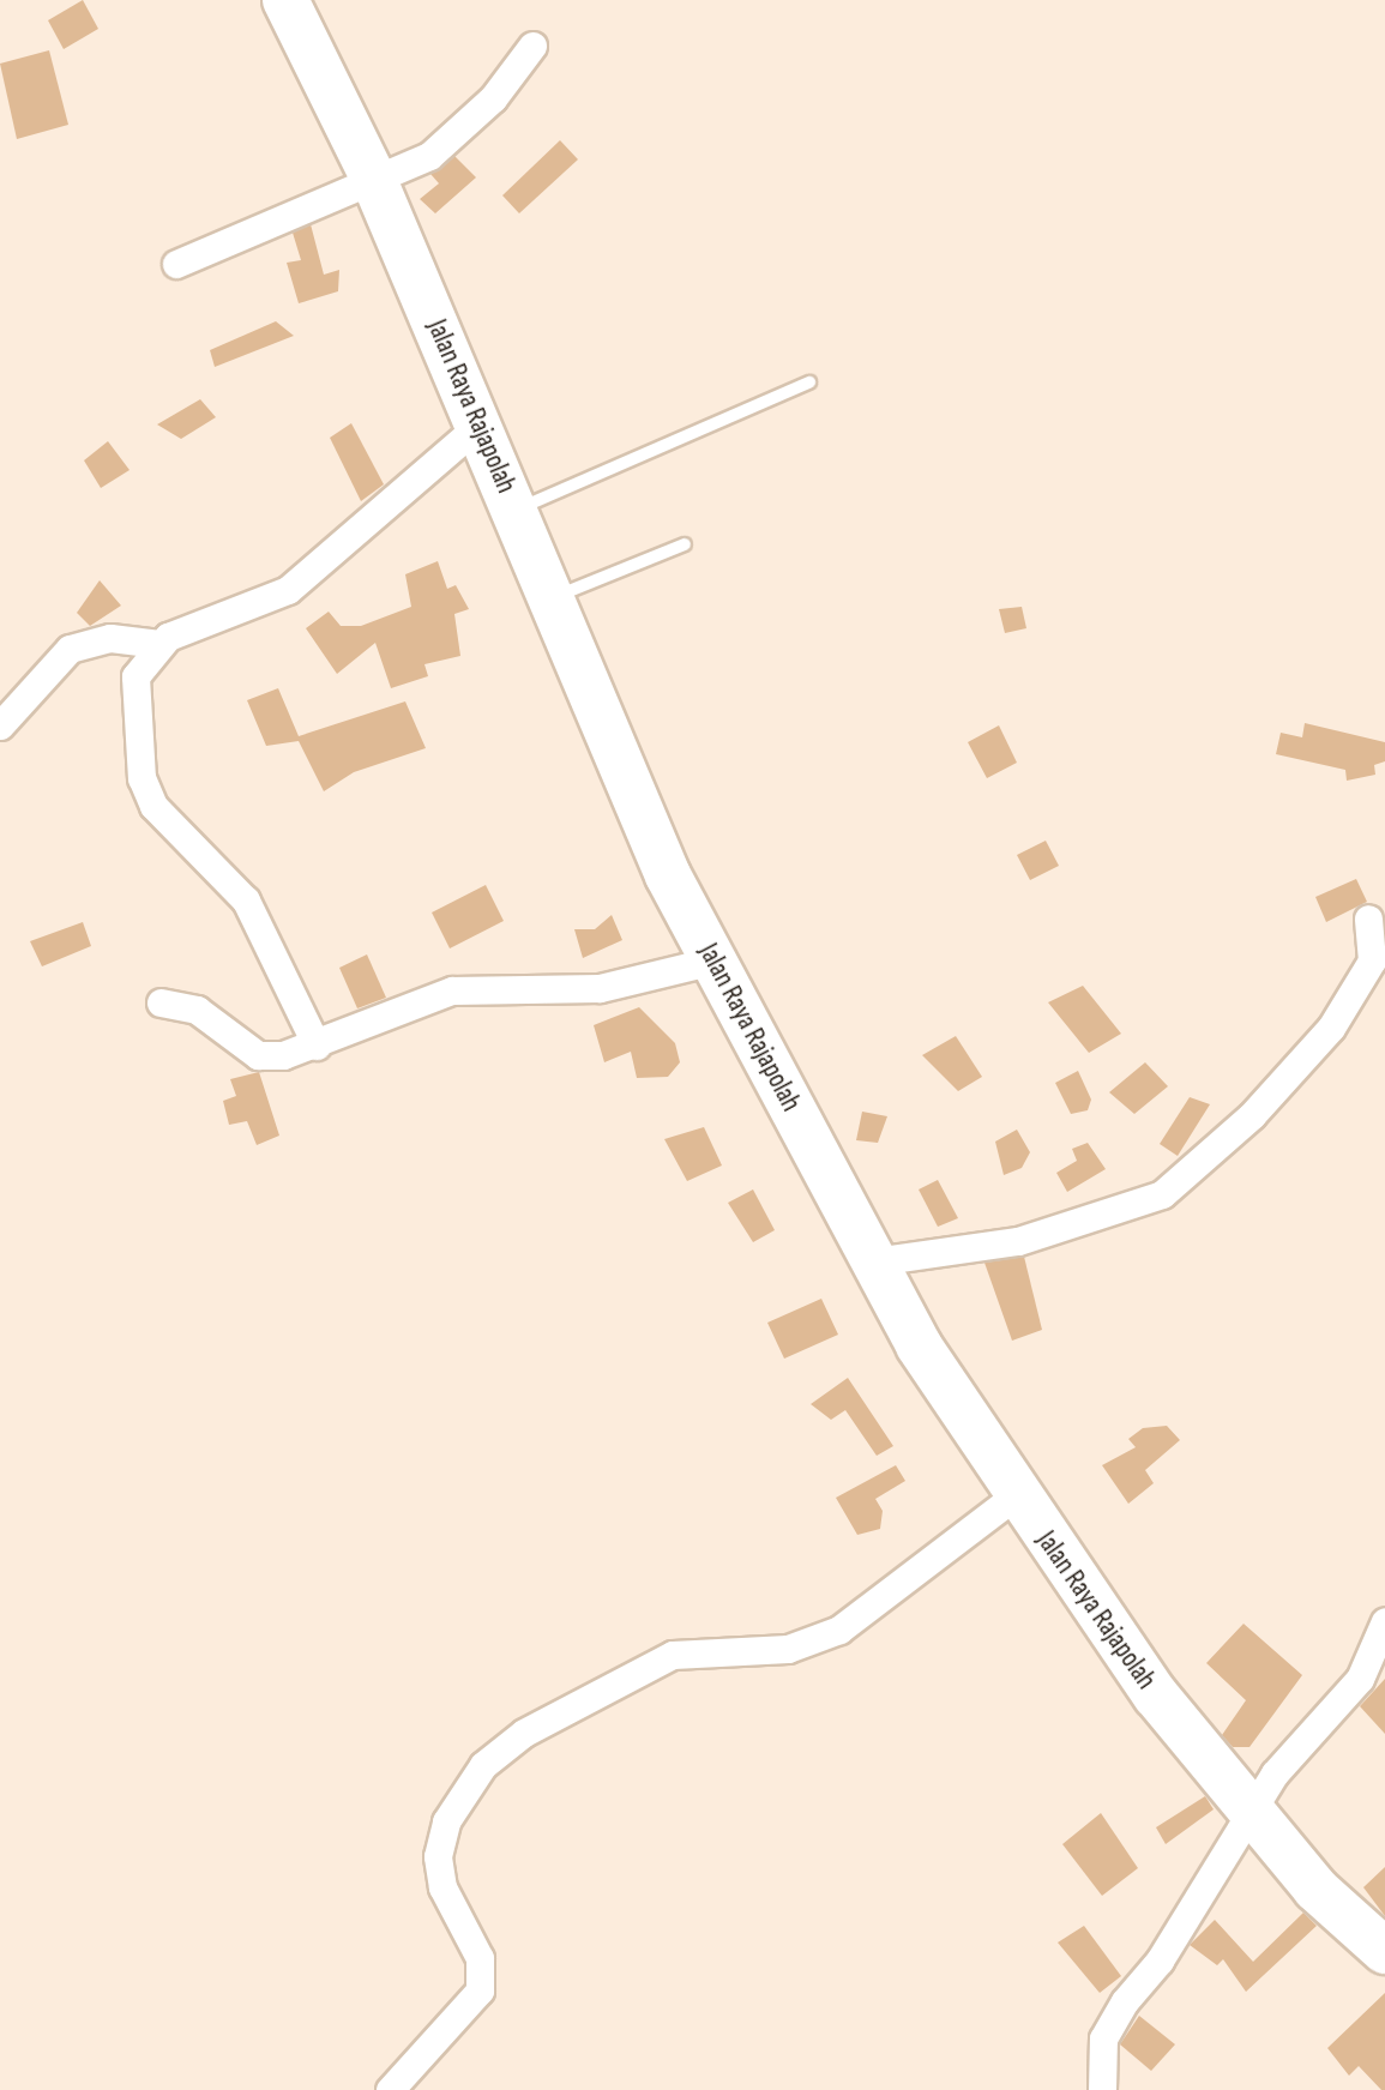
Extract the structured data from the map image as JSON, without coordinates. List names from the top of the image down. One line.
{"streets":{"highway":["Jalan Raya Rajapolah"]}}
